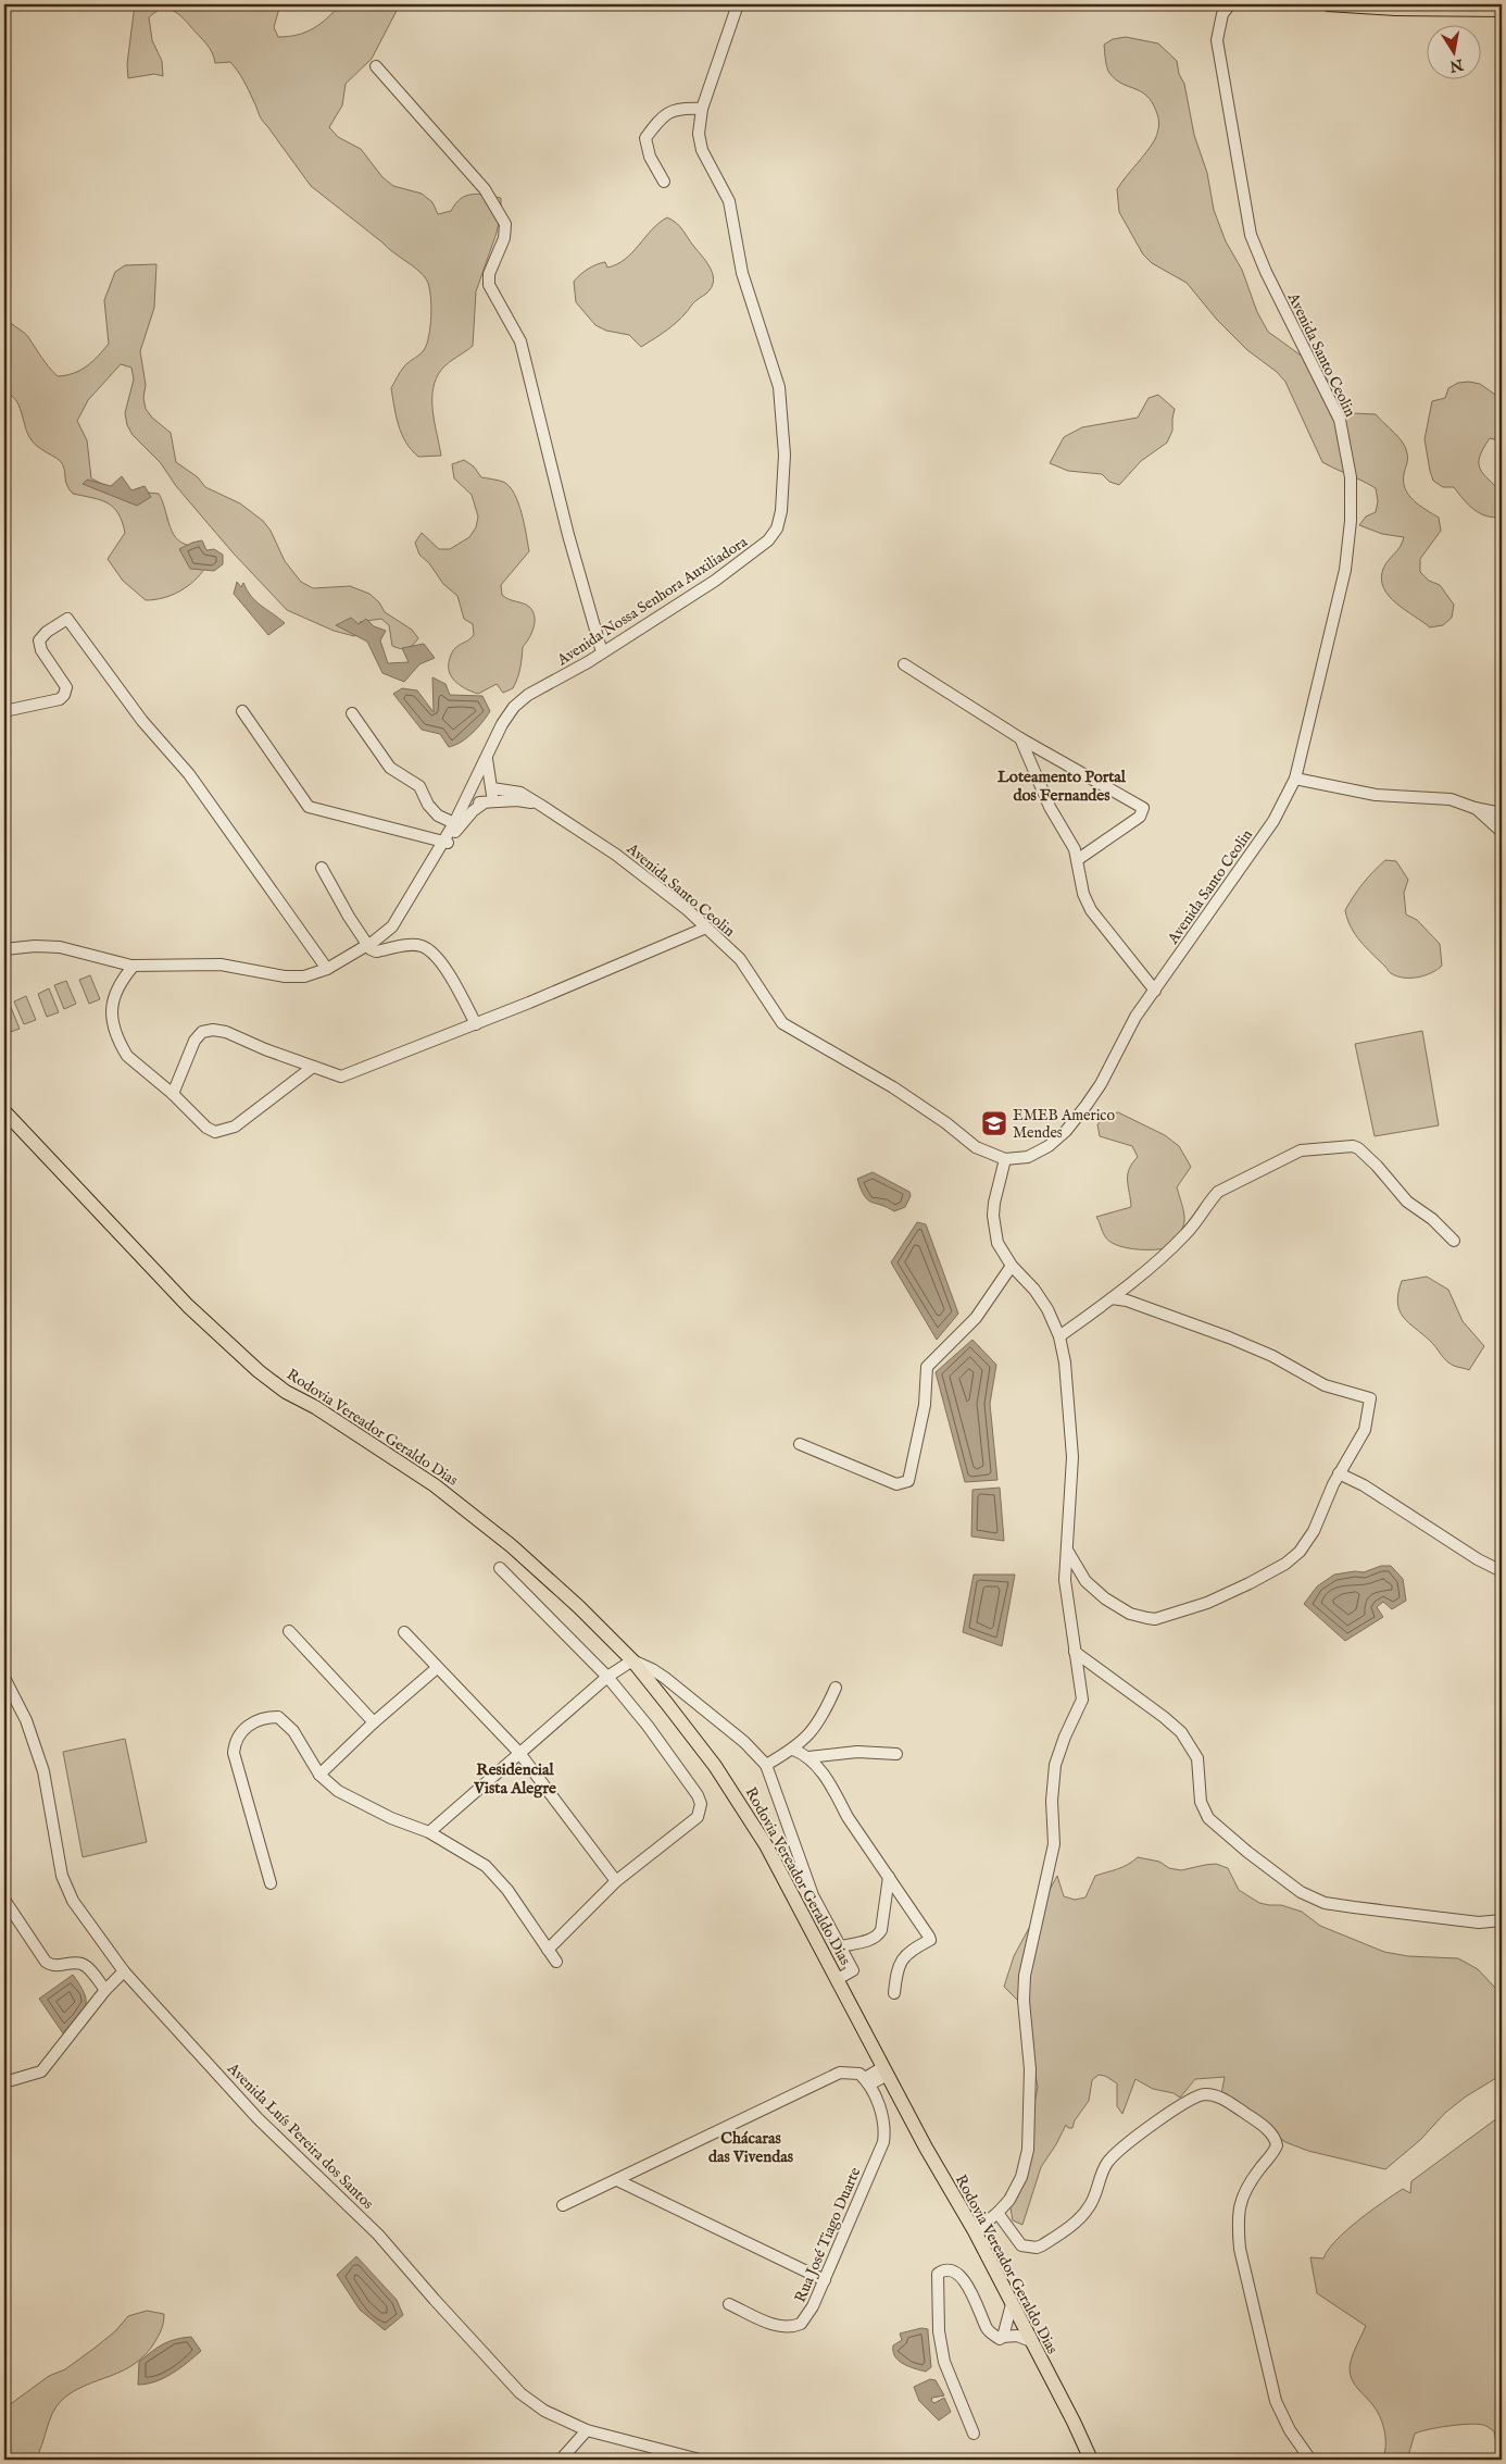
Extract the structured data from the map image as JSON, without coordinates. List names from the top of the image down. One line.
{"streets":{"main road":["Rodovia Vereador Geraldo Dias"],"street":["Avenida Santo Ceolin","Avenida Nossa Senhora Auxiliadora","Avenida Luís Pereira dos Santos","Rua José Tiago Duarte"]},"crossings":[["Avenida Santo Ceolin","Avenida Nossa Senhora Auxiliadora"]],"districts":["Loteamento Portal dos Fernandes","Residencial Vista Alegre","Chácaras das Vivendas"],"places":{"school or university":["EMEB Americo Mendes"]},"north":"bottom"}
